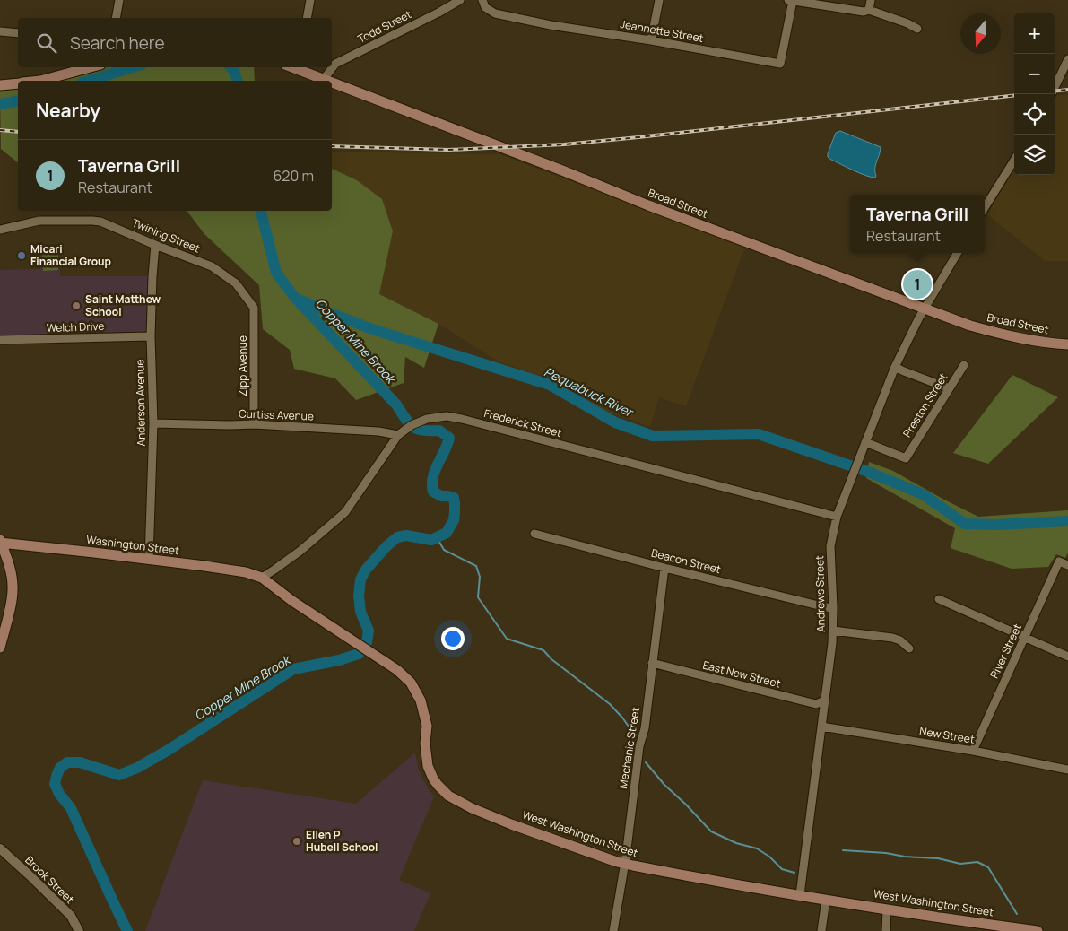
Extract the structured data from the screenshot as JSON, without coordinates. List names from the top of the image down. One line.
{"streets":{"main road":["Broad Street","Washington Street","West Washington Street"],"street":["Todd Street","Jeannette Street","Twining Street","Welch Drive","Zipp Avenue","Anderson Avenue","Preston Street","Curtiss Avenue","Frederick Street","Beacon Street","Andrews Street","River Street","East New Street","New Street","Mechanic Street","Brook Street"]},"crossings":[["Todd Street","Broad Street"],["Broad Street","Andrews Street"],["Twining Street","Zipp Avenue"],["Twining Street","Anderson Avenue"],["Welch Drive","Anderson Avenue"],["Zipp Avenue","Curtiss Avenue"],["Anderson Avenue","Curtiss Avenue"],["Anderson Avenue","Washington Street"],["Preston Street","Andrews Street"],["Curtiss Avenue","Frederick Street"],["Frederick Street","Washington Street"],["Frederick Street","Andrews Street"],["Frederick Street","West Washington Street"],["Washington Street","West Washington Street"],["Beacon Street","Andrews Street"],["Beacon Street","Mechanic Street"],["Andrews Street","East New Street"],["Andrews Street","New Street"],["Andrews Street","West Washington Street"],["River Street","New Street"],["East New Street","Mechanic Street"],["Mechanic Street","West Washington Street"]],"water":["Copper Mine Brook","Pequabuck River"],"places":["Micari Financial Group","Saint Matthew School","Ellen P Hubell School"],"north":"bottom","page":{"map_buttons":["+","−"],"search":"Search here","heading":"Nearby","list":[{"mark":"1","name":"Taverna Grill","note":"Restaurant","value":"620 m"}],"popup":["Taverna Grill","Restaurant"],"pins":"1"}}
